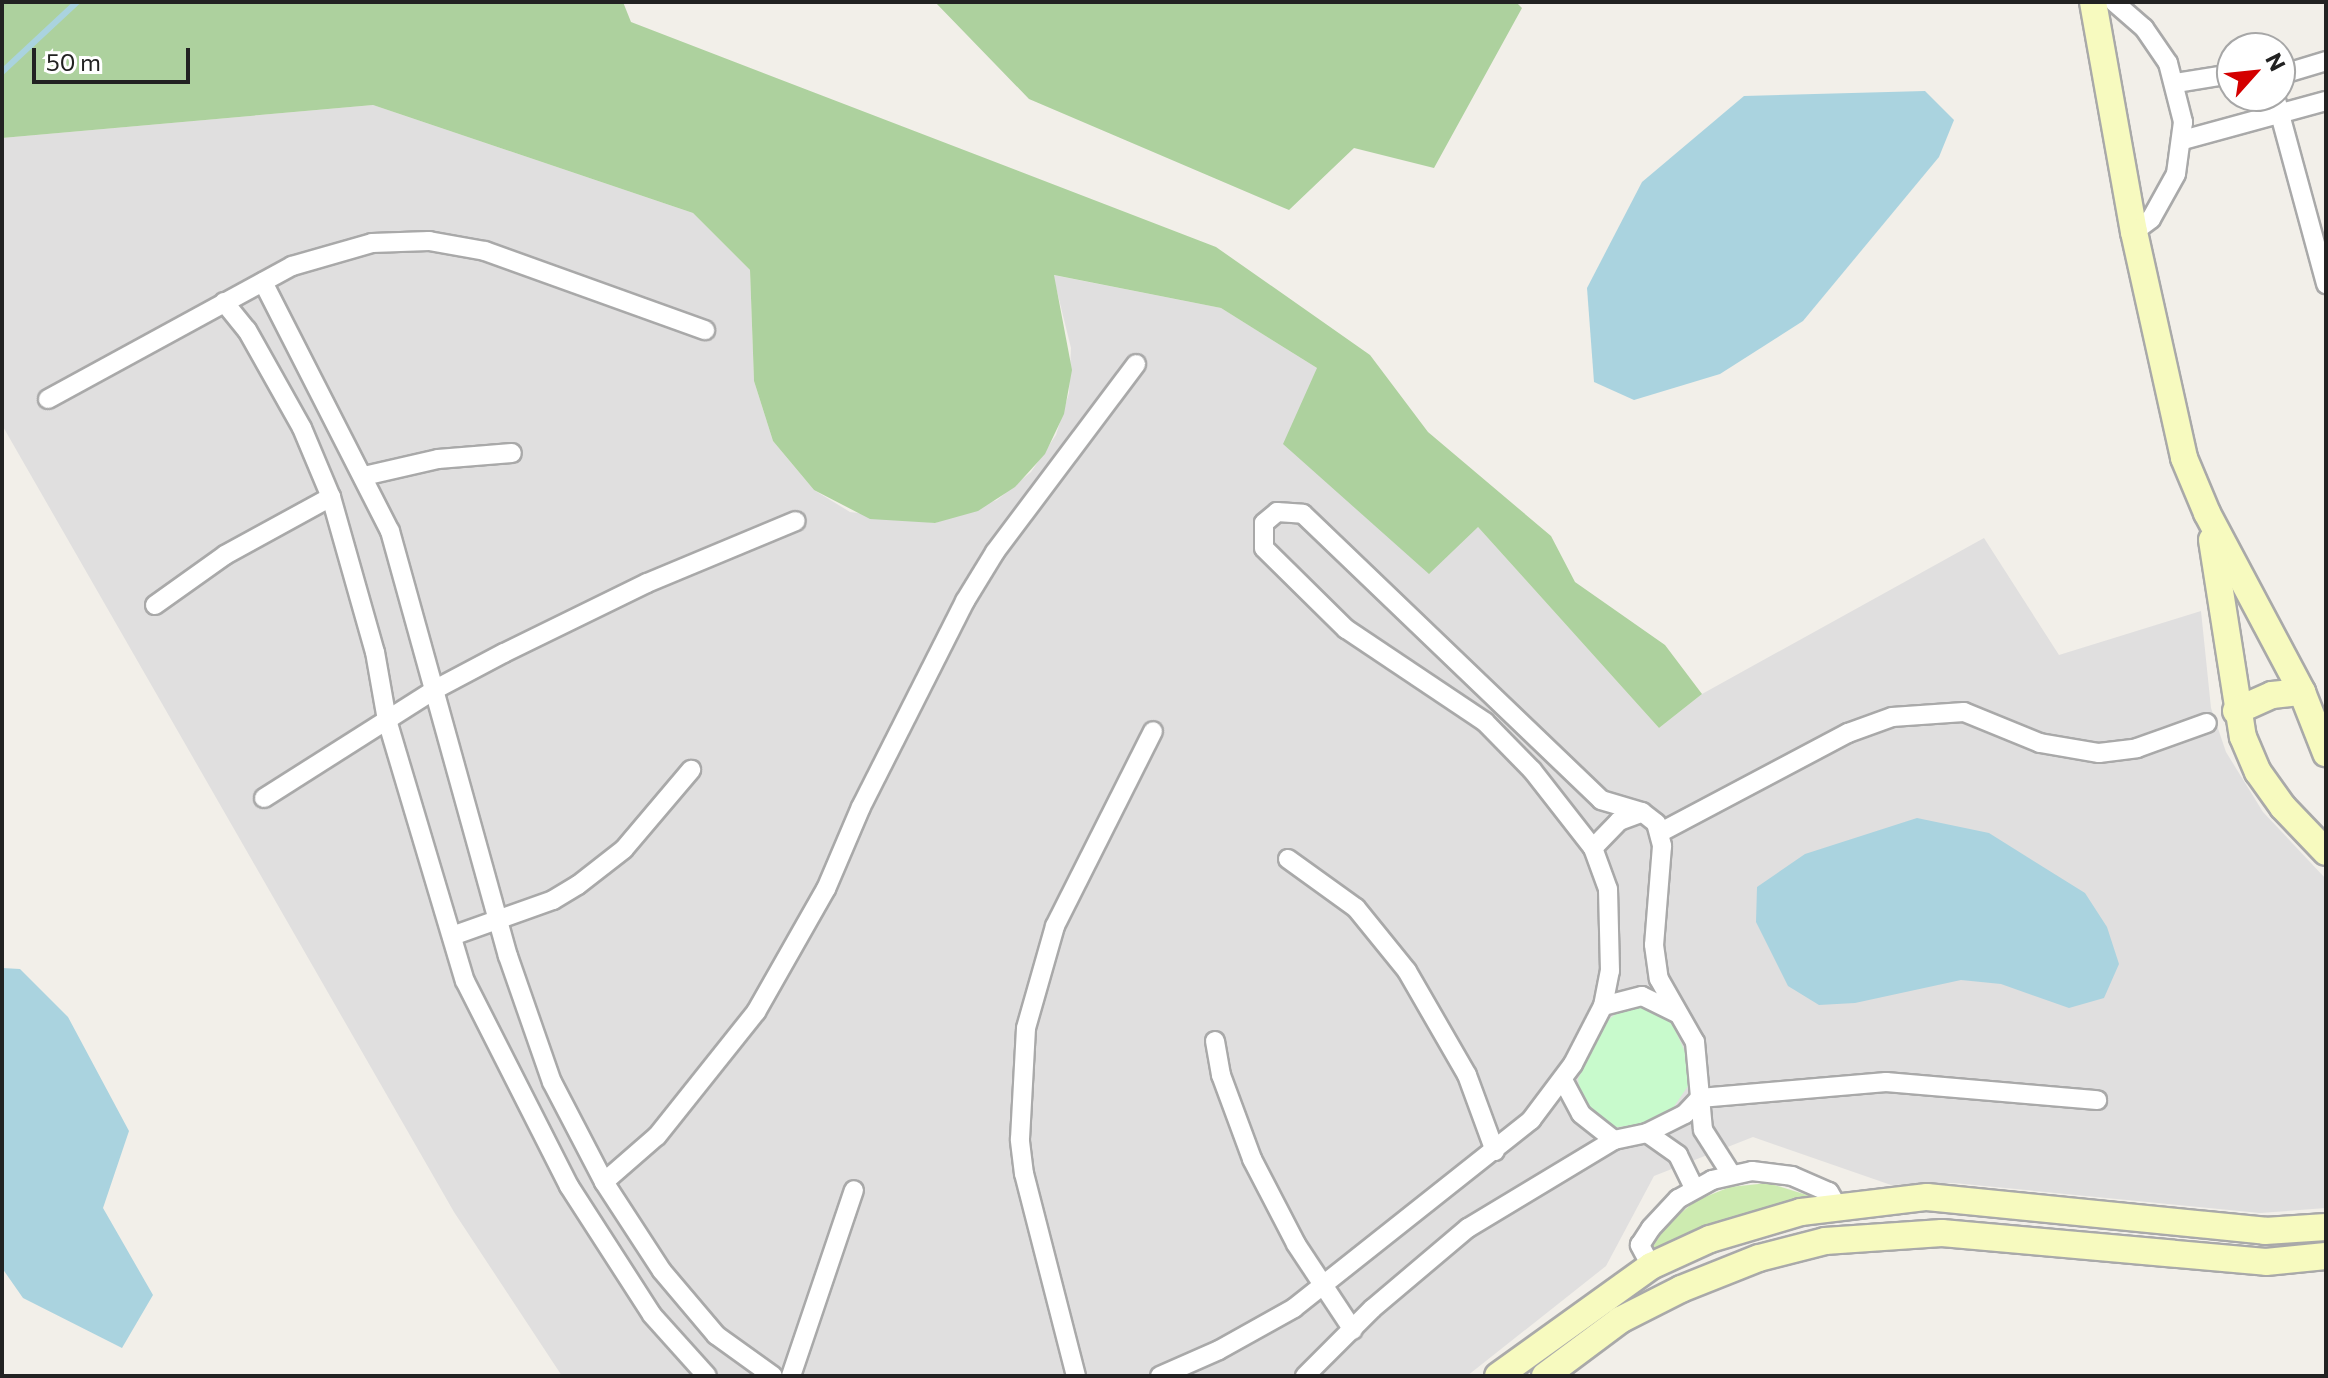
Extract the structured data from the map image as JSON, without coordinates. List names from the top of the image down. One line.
{"scale_bar":"50 m","north":"top right"}
